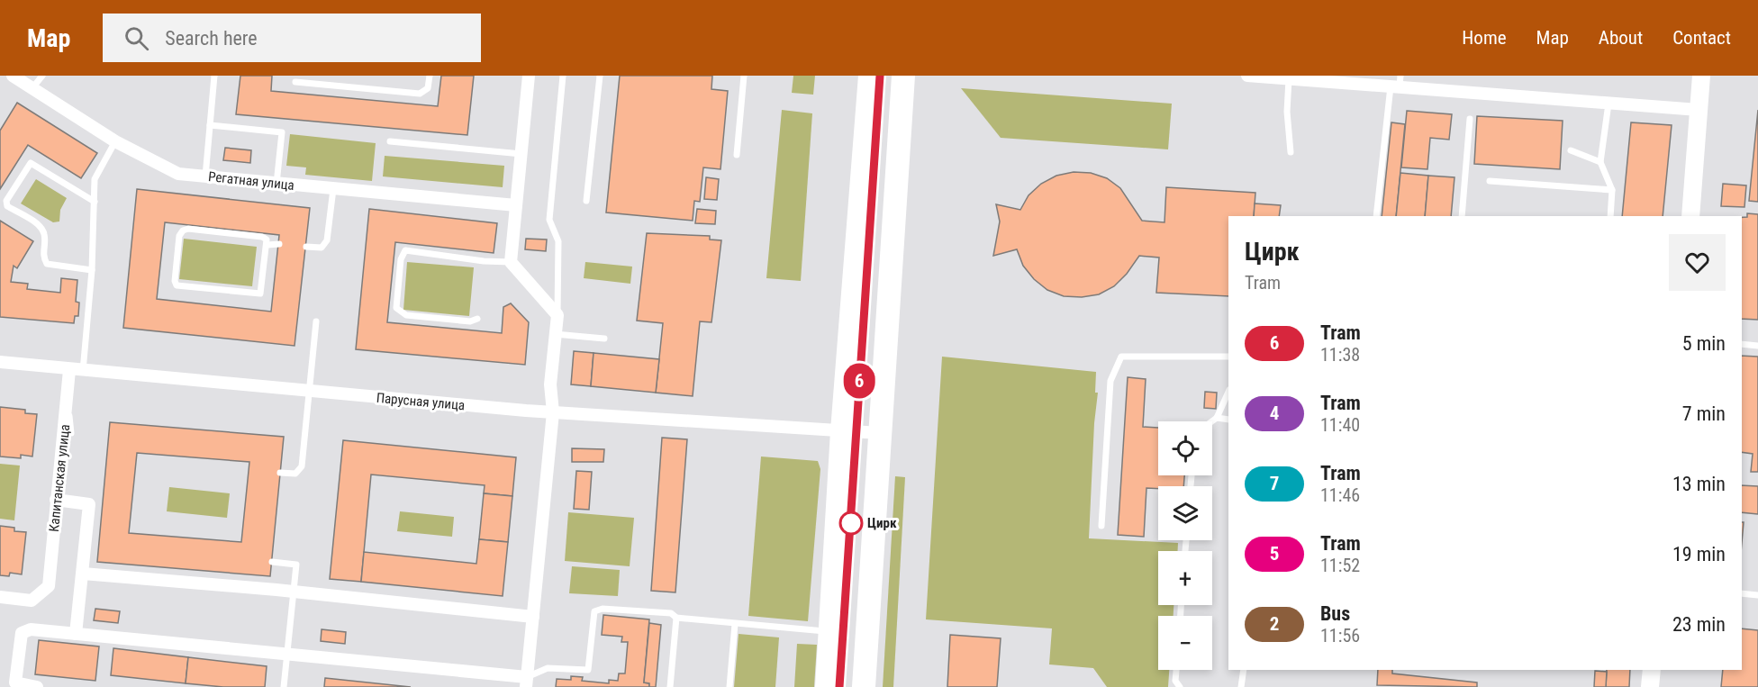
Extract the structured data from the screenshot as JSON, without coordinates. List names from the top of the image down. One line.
{"streets":{"street":["Регатная улица","Парусная улица","Капитанская улица"]},"crossings":[["Парусная улица","Капитанская улица"]],"places":["Цирк"],"lines":["tram line 6"],"page":{"header":"Map","search":"Search here","nav":["Home","Map","About","Contact"],"on_map":"6","heading":["Цирк","Tram"],"list":[{"mark":"6","name":"Tram","note":"11:38","value":"5 min"},{"mark":"4","name":"Tram","note":"11:40","value":"7 min"},{"mark":"7","name":"Tram","note":"11:46","value":"13 min"},{"mark":"5","name":"Tram","note":"11:52","value":"19 min"},{"mark":"2","name":"Bus","note":"11:56","value":"23 min"}],"map_buttons":["+","−"]}}
